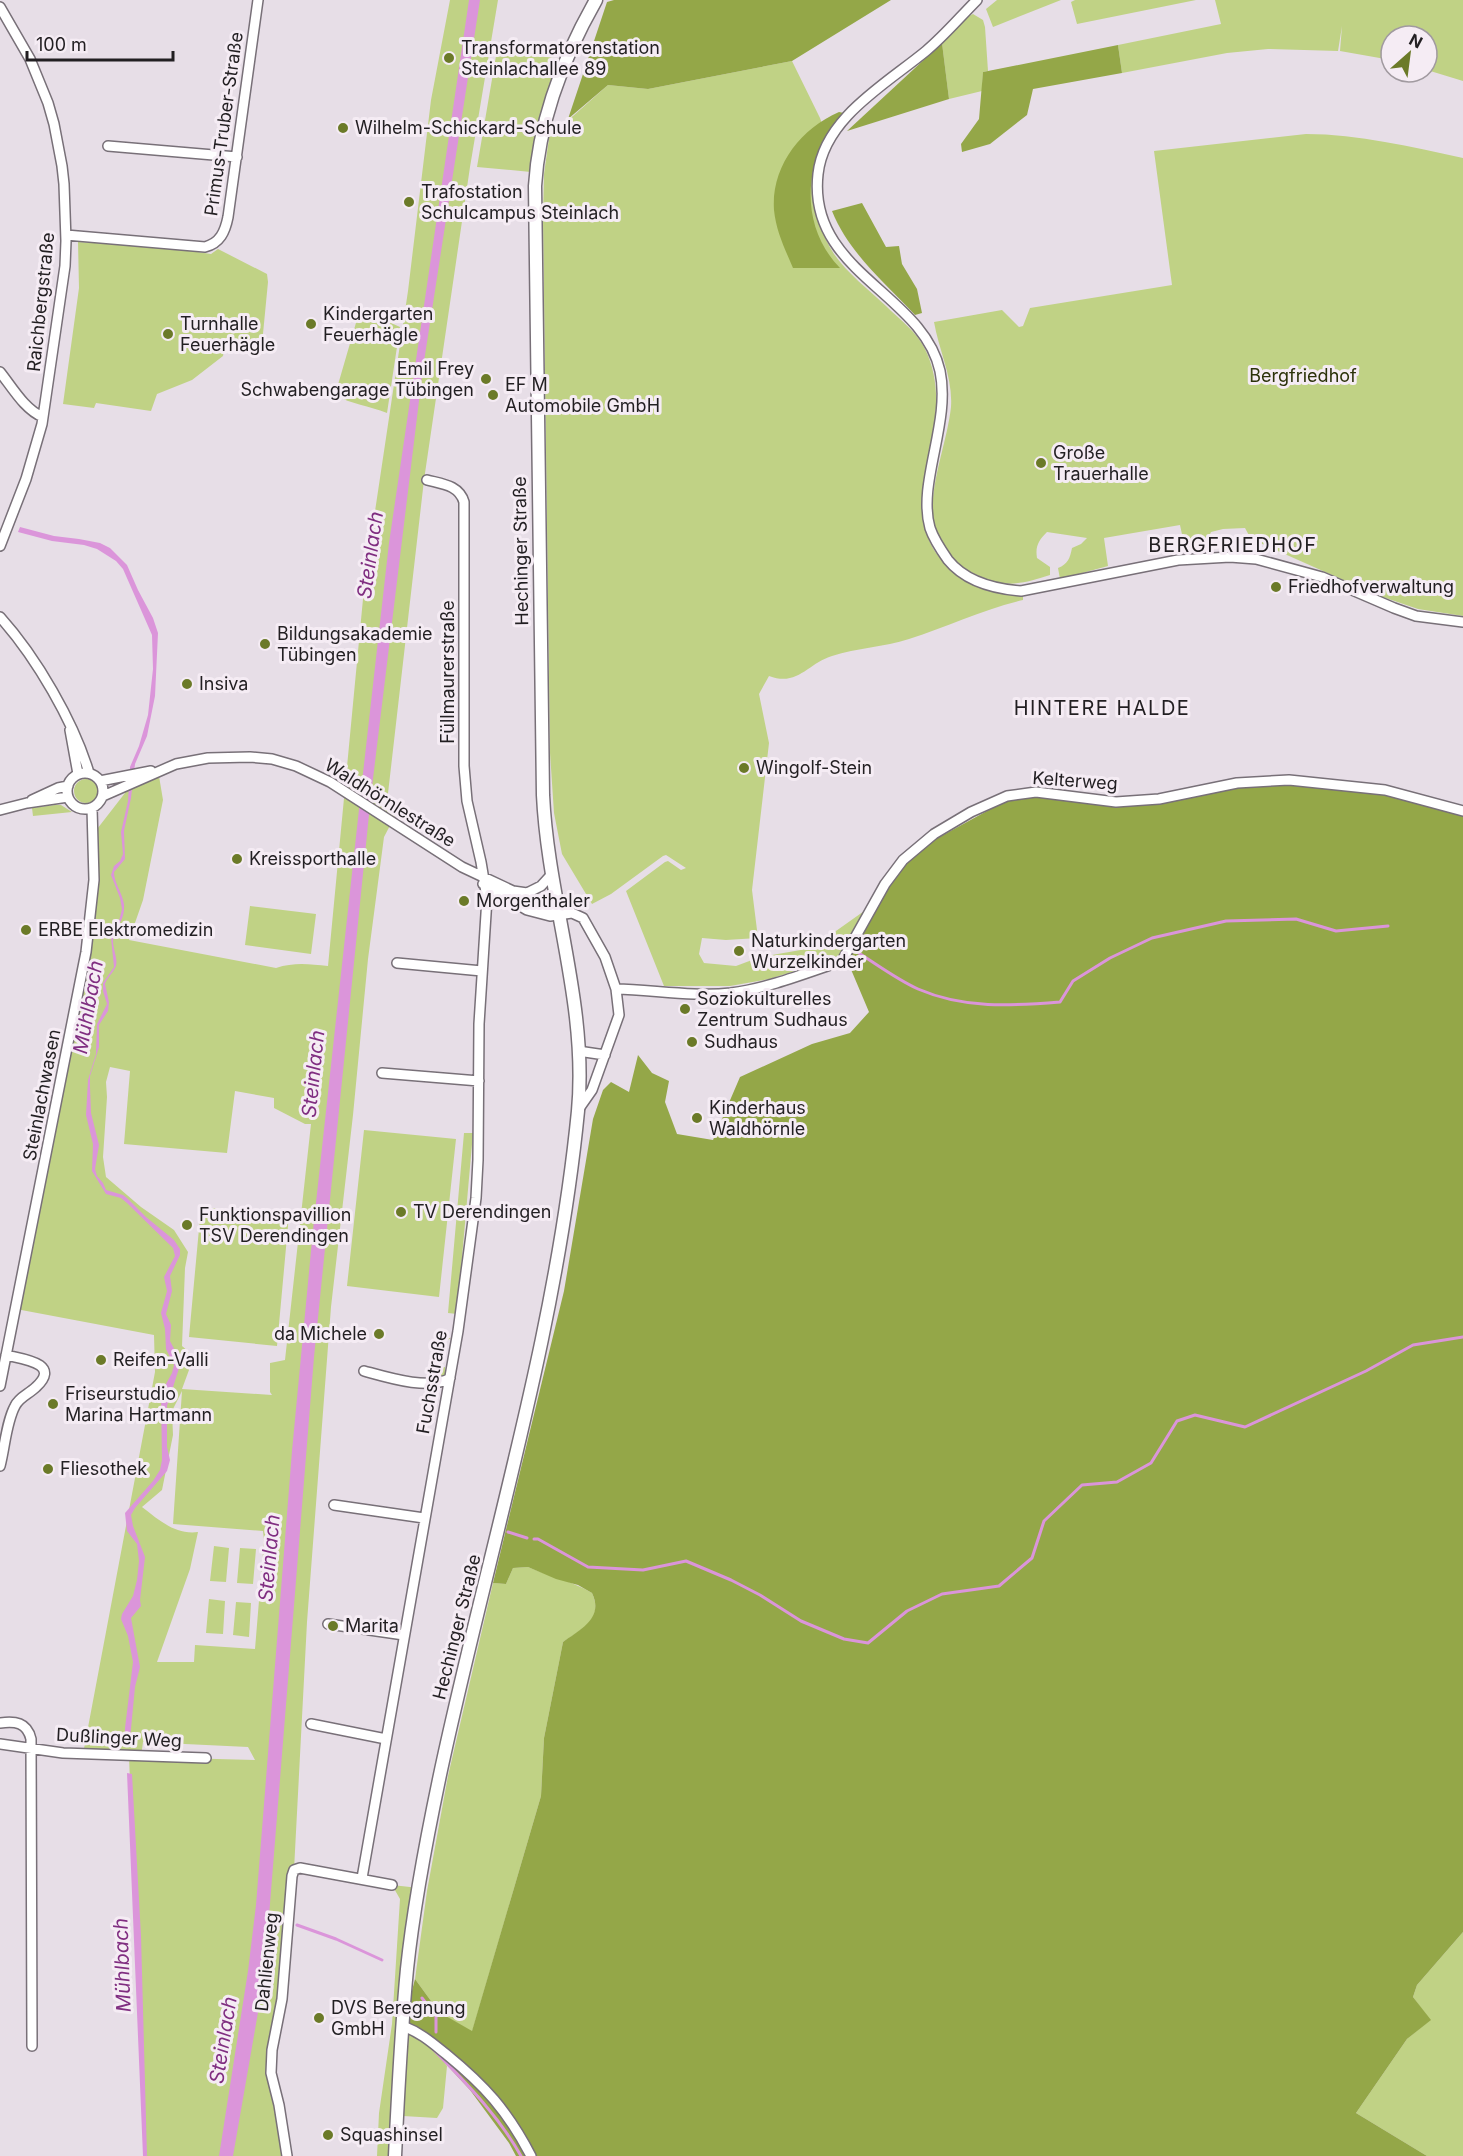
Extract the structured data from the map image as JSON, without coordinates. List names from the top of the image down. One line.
{"streets":{"main road":["Hechinger Straße"],"street":["Primus-Truber-Straße","Raichbergstraße","Füllmaurerstraße","Kelterweg","Waldhörnlestraße","Steinlachwasen","Fuchsstraße","Dußlinger Weg","Dahlienweg"]},"crossings":[["Primus-Truber-Straße","Raichbergstraße"],["Hechinger Straße","Kelterweg"],["Hechinger Straße","Waldhörnlestraße"],["Füllmaurerstraße","Waldhörnlestraße"],["Füllmaurerstraße","Fuchsstraße"],["Waldhörnlestraße","Steinlachwasen"],["Waldhörnlestraße","Fuchsstraße"],["Fuchsstraße","Dahlienweg"]],"districts":["BERGFRIEDHOF","HINTERE HALDE"],"water":["Steinlach","Mühlbach"],"parks":["Bergfriedhof"],"places":["Transformatorenstation Steinlachallee 89","Wilhelm-Schickard-Schule","Trafostation Schulcampus Steinlach","Kindergarten Feuerhägle","Turnhalle Feuerhägle","Emil Frey Schwabengarage Tübingen","EF M Automobile GmbH","Große Trauerhalle","Friedhofverwaltung","Bildungsakademie Tübingen","Insiva","Wingolf-Stein","Kreissporthalle","Morgenthaler","ERBE Elektromedizin","Naturkindergarten Wurzelkinder","Soziokulturelles Zentrum Sudhaus","Sudhaus","Kinderhaus Waldhörnle","TV Derendingen","Funktionspavillion TSV Derendingen","da Michele","Reifen-Valli","Friseurstudio Marina Hartmann","Fliesothek","Marita","DVS Beregnung GmbH","Squashinsel"],"scale_bar":"100 m","north":"top right"}
